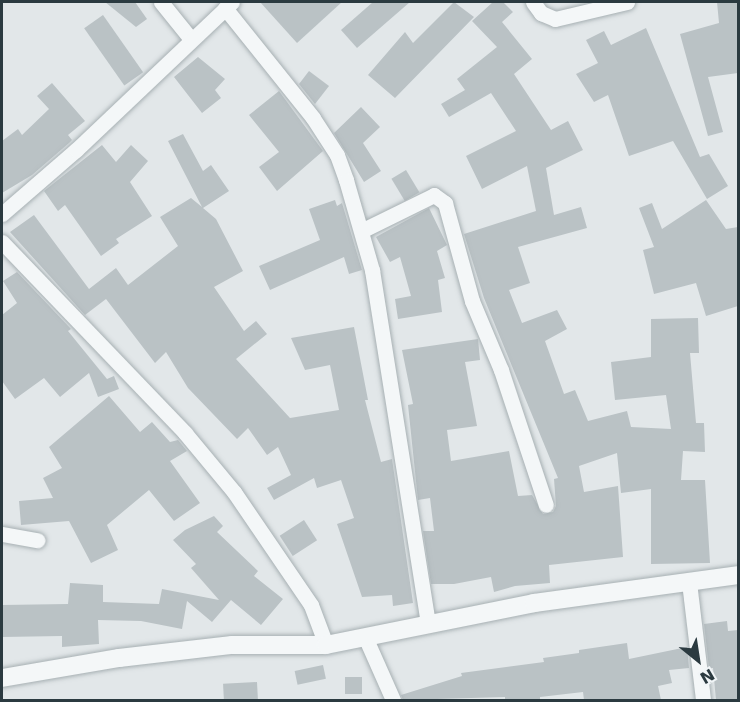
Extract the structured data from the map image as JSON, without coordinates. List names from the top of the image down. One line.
{"north":"bottom right"}
